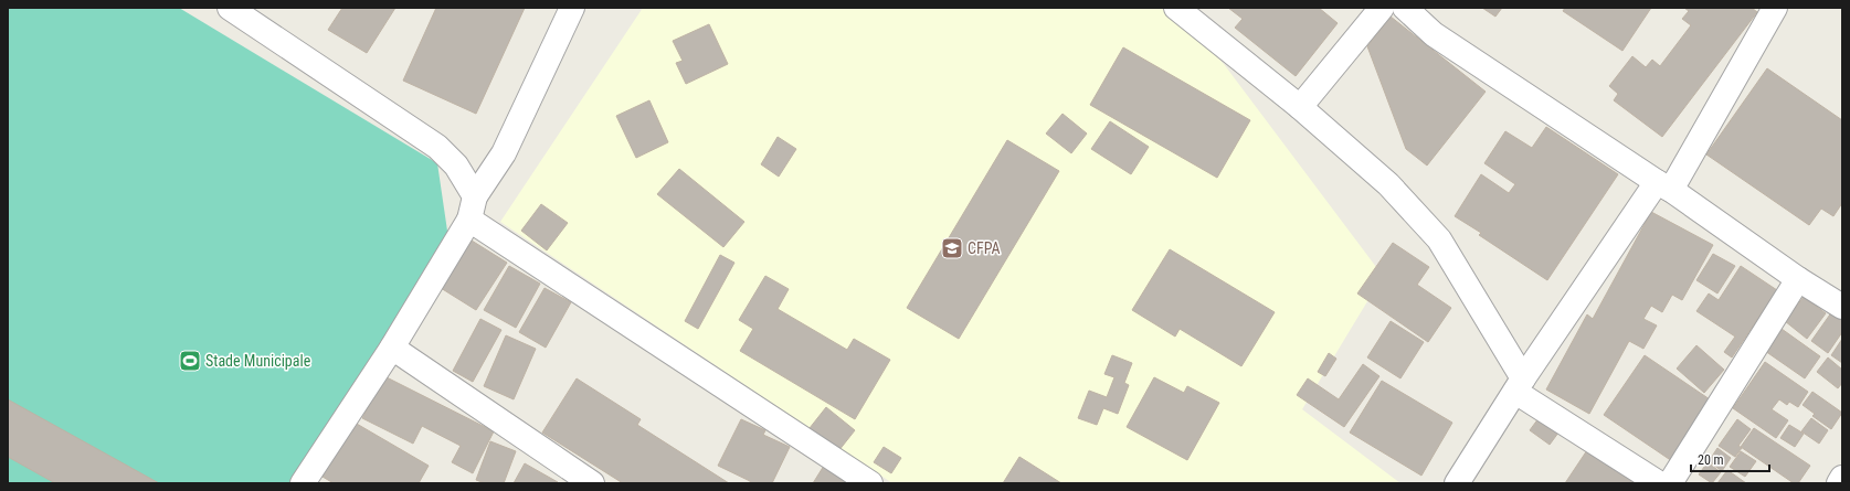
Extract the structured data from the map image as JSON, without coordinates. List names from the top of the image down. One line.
{"places":{"school or university":["CFPA"],"sports":["Stade Municipale"]},"scale_bar":"20 m"}
